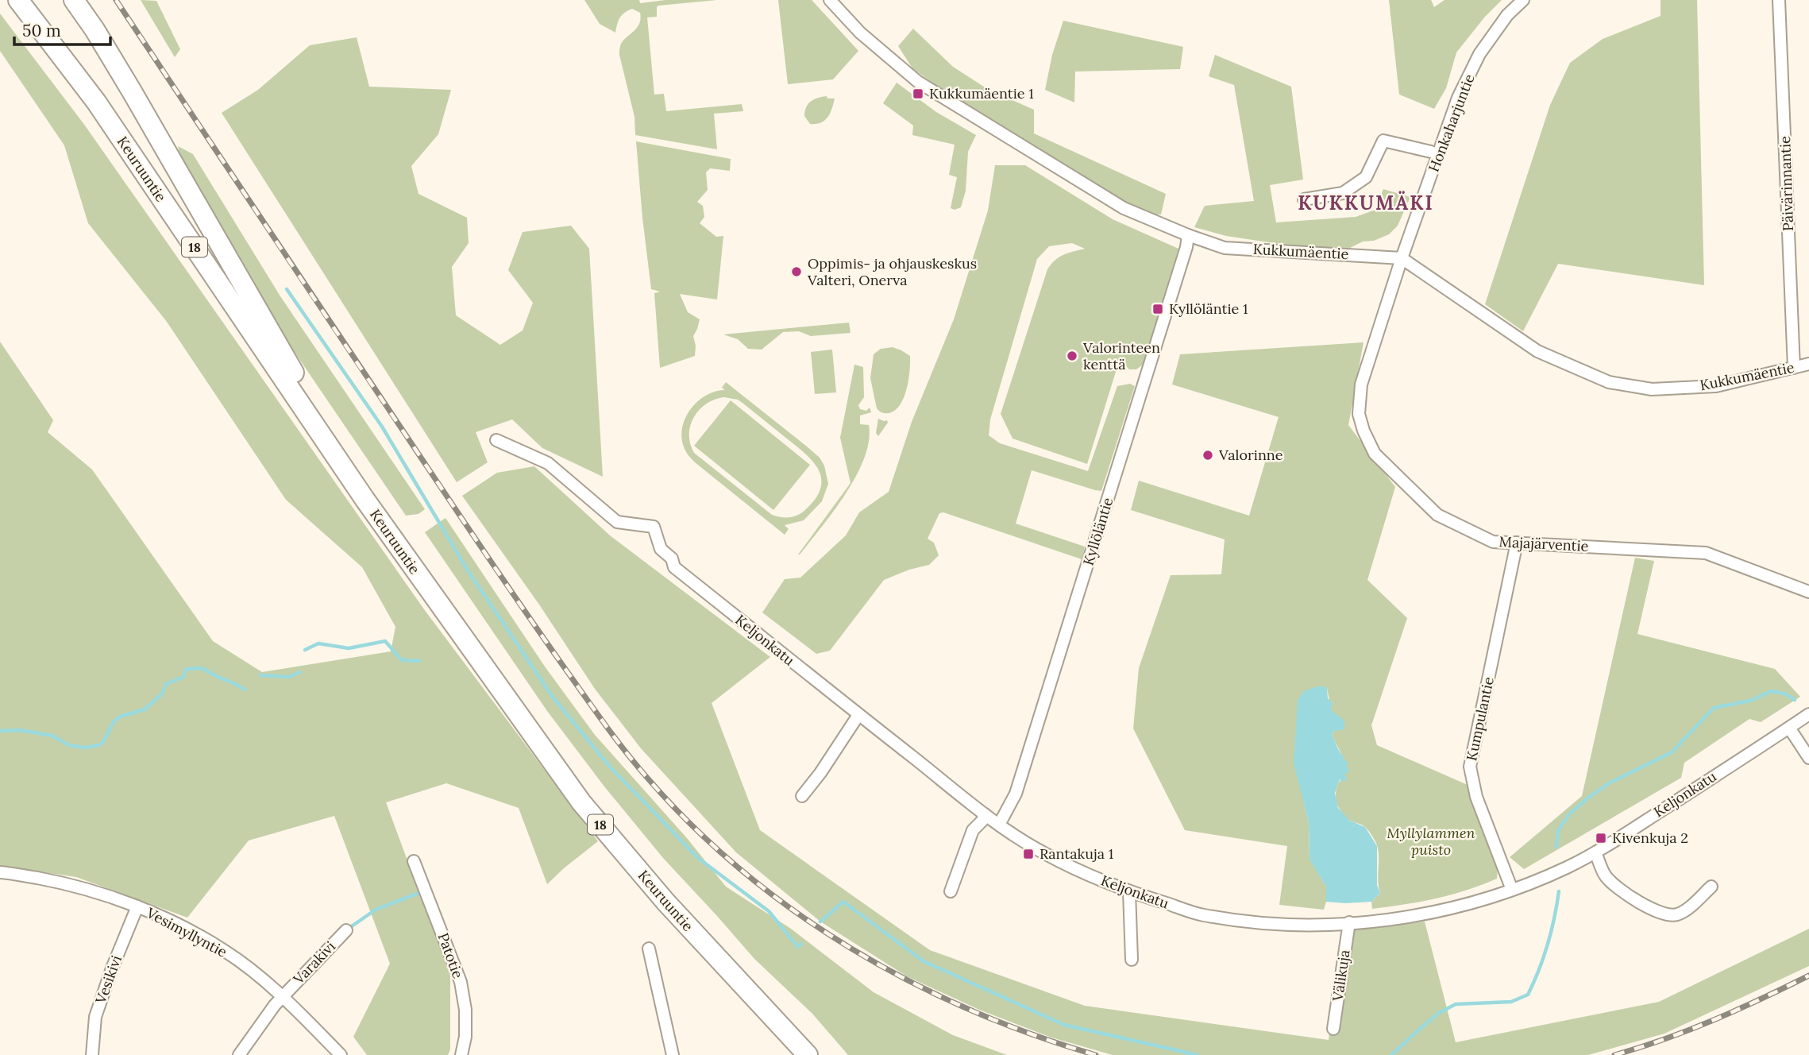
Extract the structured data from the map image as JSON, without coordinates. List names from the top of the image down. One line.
{"streets":{"highway":["Keuruuntie","18"],"street":["Honkaharjuntie","Päivärinnantie","Kukkumäentie","Kyllöläntie","Majajärventie","Keljonkatu","Kumpulantie","Vesimyllyntie","Patotie","Varakivi","Välikuja","Vesikivi"]},"crossings":[["Honkaharjuntie","Kukkumäentie"],["Honkaharjuntie","Majajärventie"],["Päivärinnantie","Kukkumäentie"],["Kukkumäentie","Kyllöläntie"],["Kukkumäentie","Majajärventie"],["Kyllöläntie","Keljonkatu"],["Majajärventie","Kumpulantie"],["Keljonkatu","Kumpulantie"],["Keljonkatu","Välikuja"],["Vesimyllyntie","Varakivi"],["Vesimyllyntie","Vesikivi"]],"districts":["KUKKUMÄKI"],"parks":["Myllylammen puisto"],"places":{"transit":["Kukkumäentie 1","Kyllöläntie 1","Kivenkuja 2","Rantakuja 1"],"other":["Oppimis- ja ohjauskeskus Valteri, Onerva","Valorinteen kenttä","Valorinne"]},"scale_bar":"50 m"}
